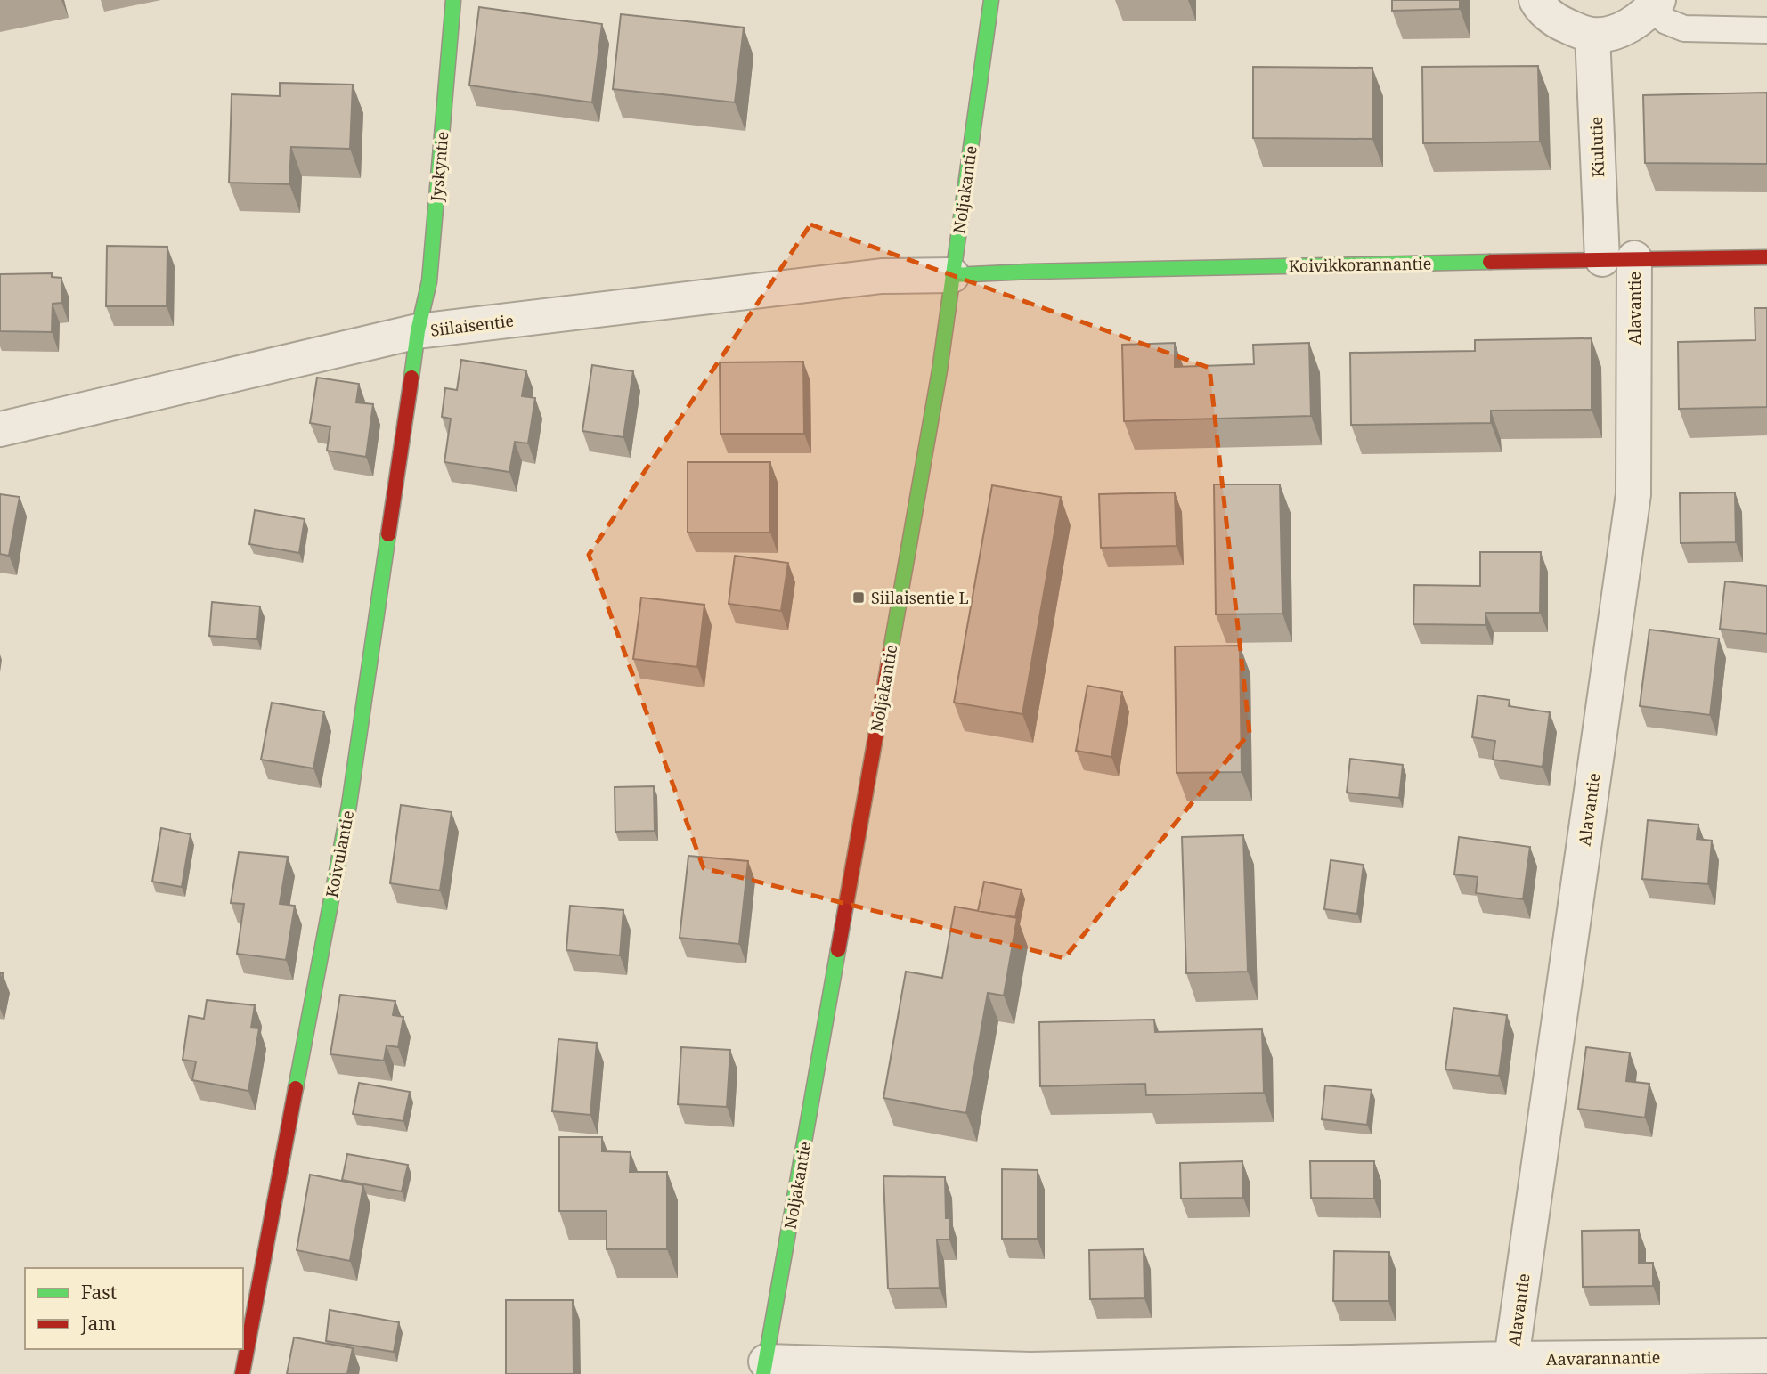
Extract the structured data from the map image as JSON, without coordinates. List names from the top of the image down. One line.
{"streets":{"street":["Kiulutie","Jyskyntie","Noljakantie","Koivikkorannantie","Alavantie","Siilaisentie","Koivulantie","Aavarannantie"]},"crossings":[["Kiulutie","Koivikkorannantie"],["Kiulutie","Alavantie"],["Jyskyntie","Siilaisentie"],["Jyskyntie","Koivulantie"],["Noljakantie","Koivikkorannantie"],["Noljakantie","Siilaisentie"],["Noljakantie","Aavarannantie"],["Koivikkorannantie","Alavantie"],["Koivikkorannantie","Siilaisentie"],["Alavantie","Aavarannantie"],["Siilaisentie","Koivulantie"]],"places":{"transit":["Siilaisentie L"]},"legend":["Fast","Jam"]}
